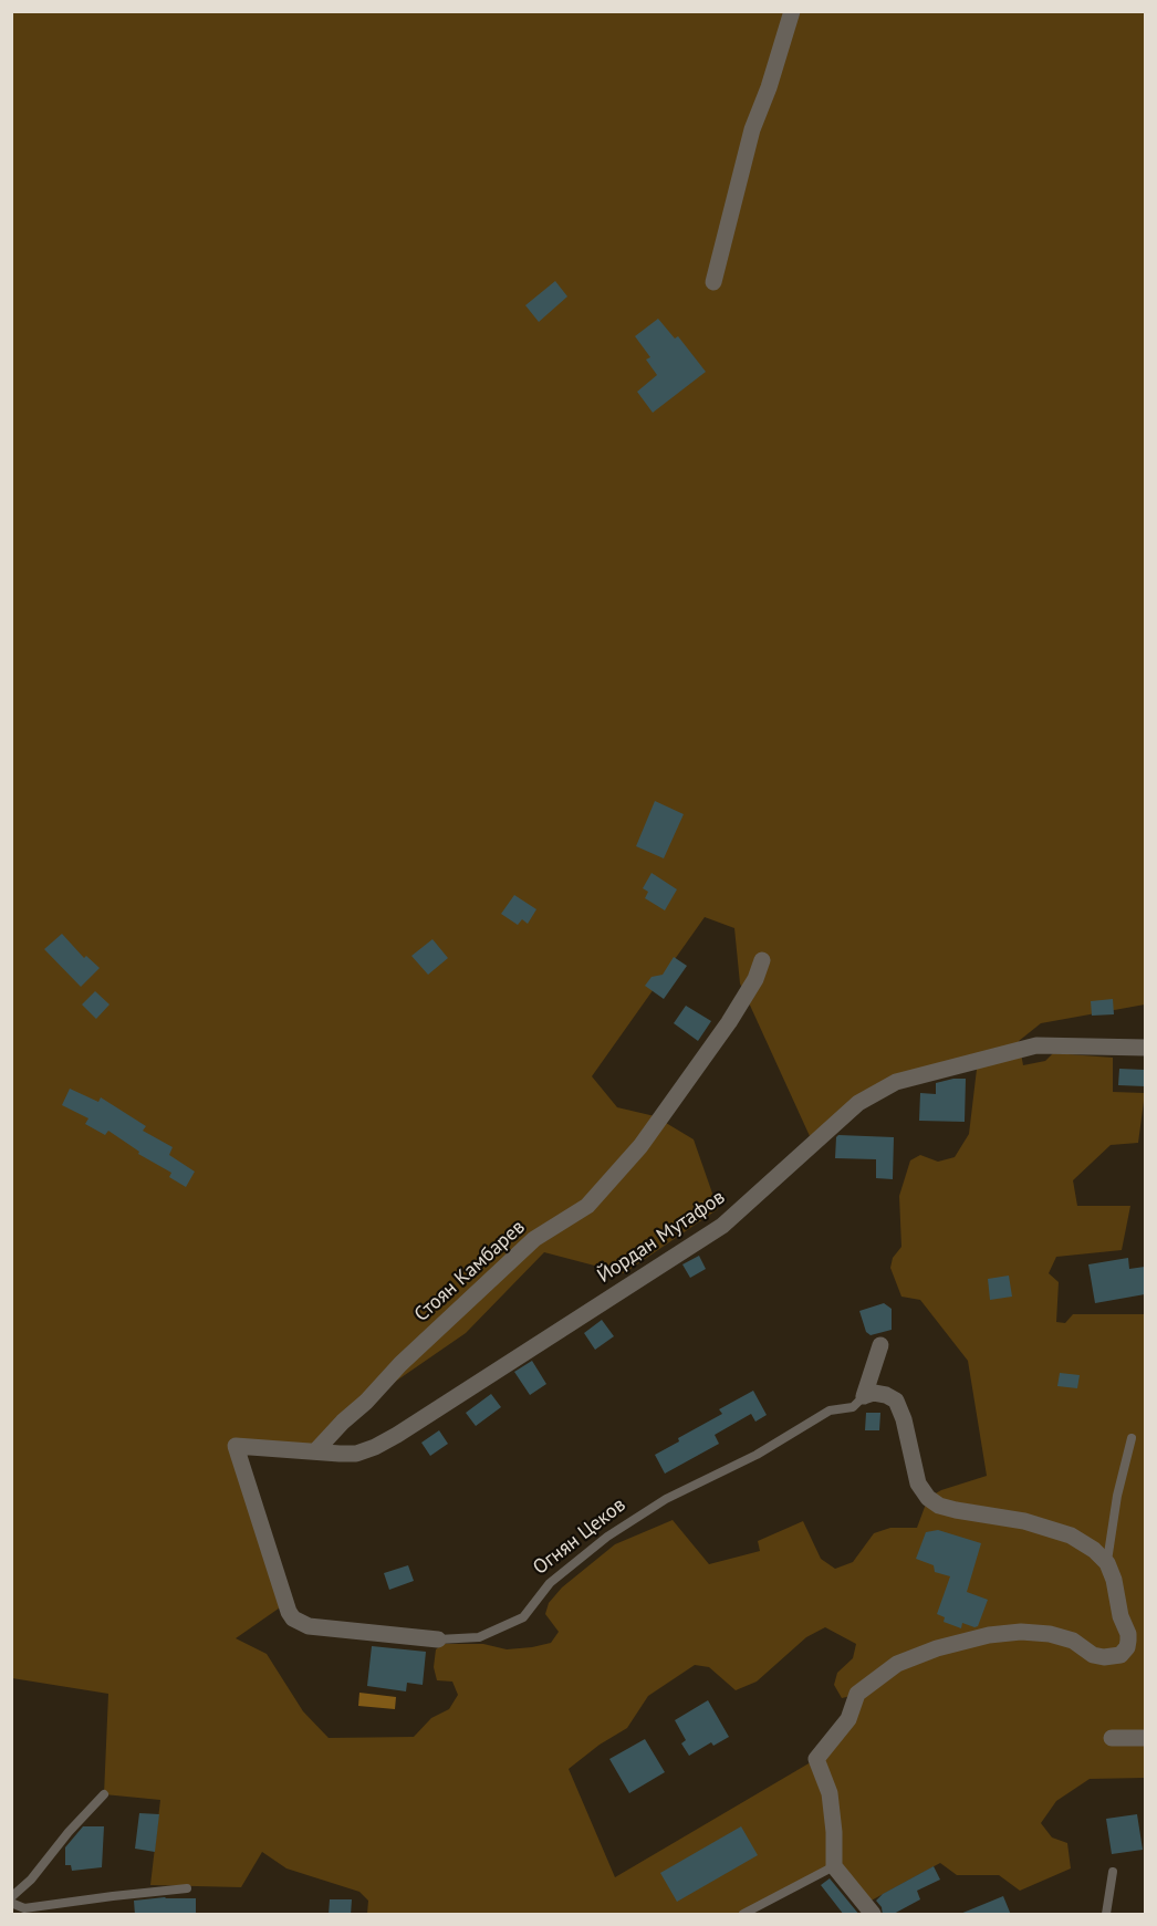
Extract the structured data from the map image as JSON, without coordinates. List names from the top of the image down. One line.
{"streets":{"street":["Йордан Мутафов","Стоян Камбарев","Огнян Цеков"]},"crossings":[["Йордан Мутафов","Стоян Камбарев"],["Йордан Мутафов","Огнян Цеков"]]}
